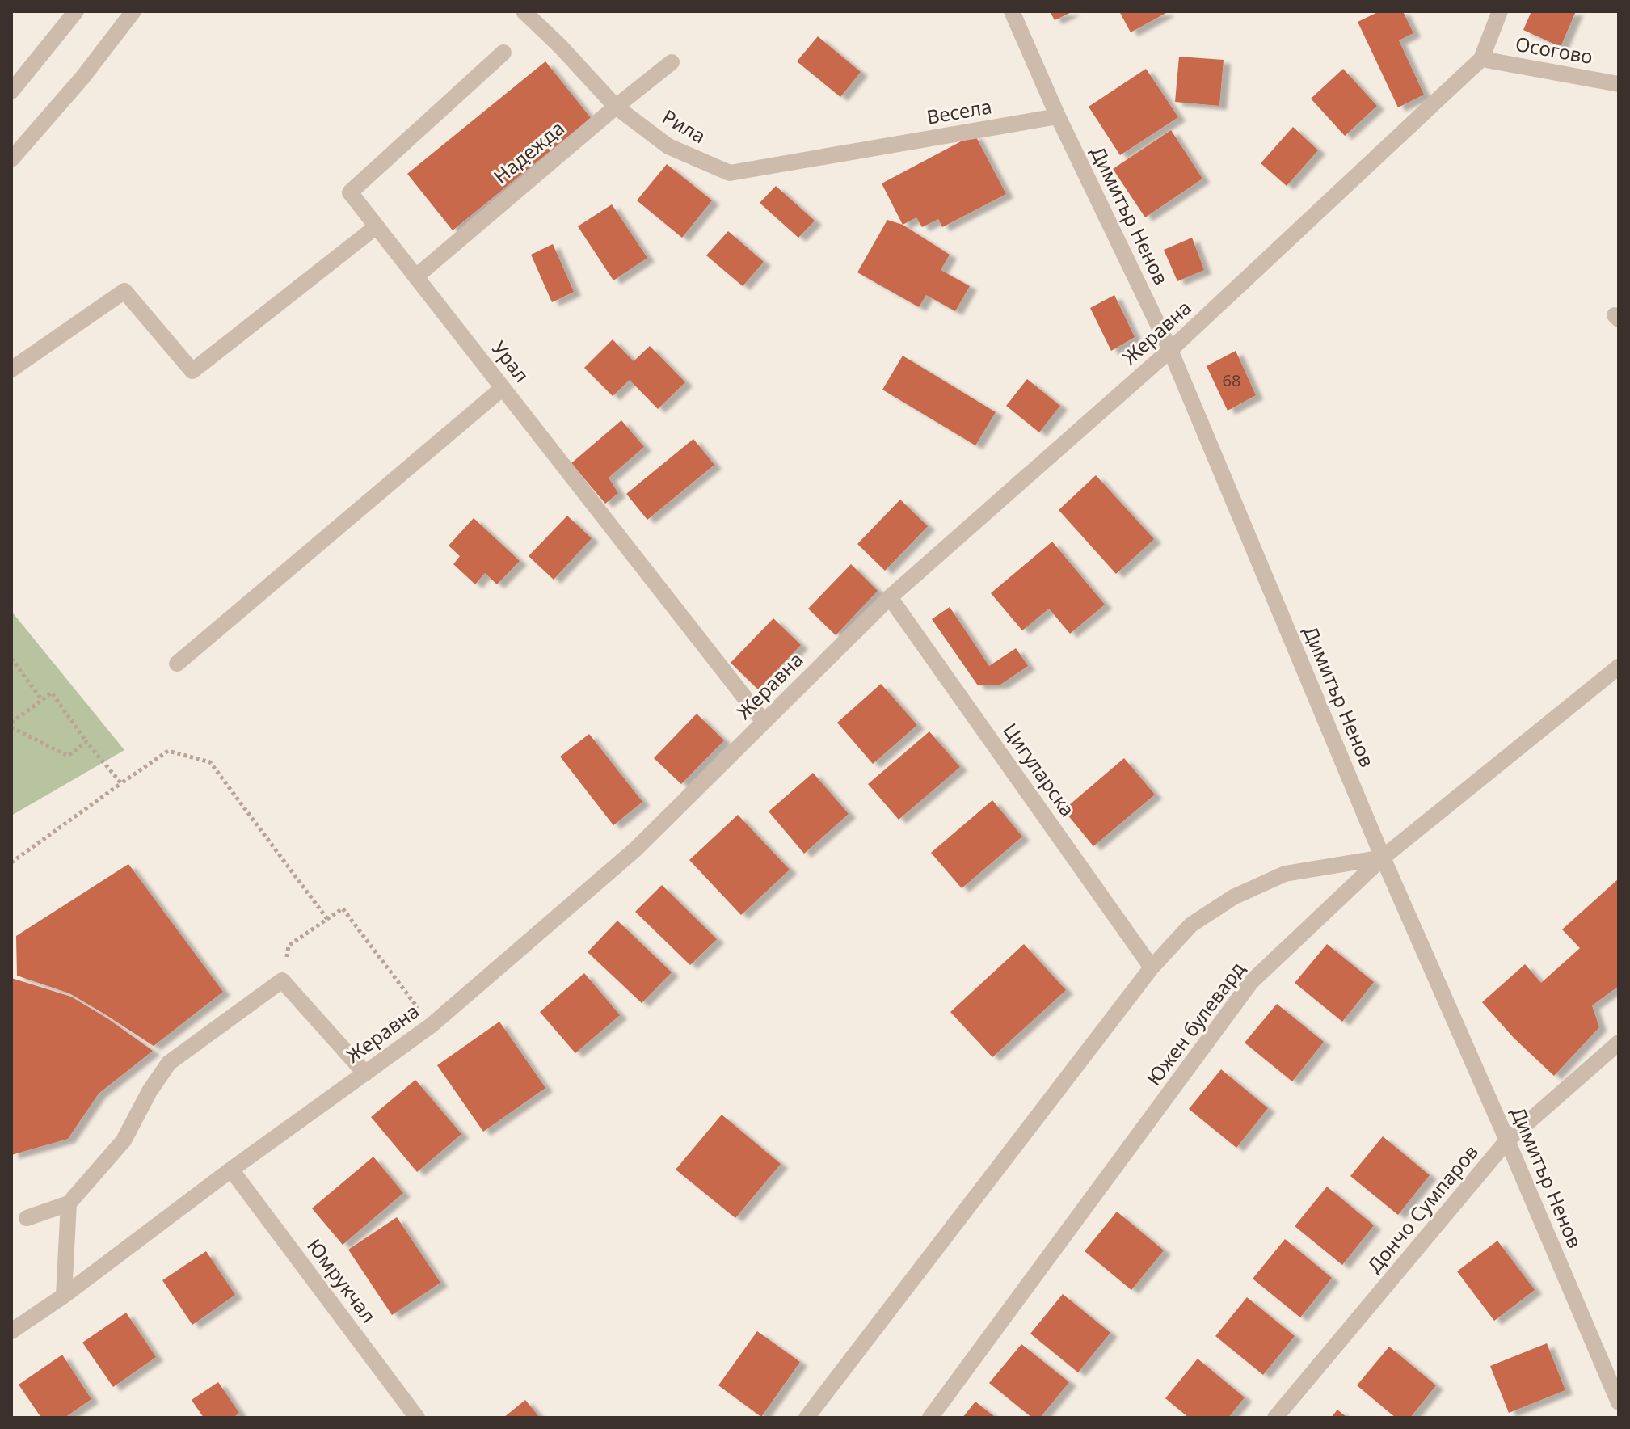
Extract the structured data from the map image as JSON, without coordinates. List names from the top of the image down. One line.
{"streets":{"street":["Осогово","Весела","Рила","Надежда","Димитър Ненов","Жеравна","Урал","Цигуларска","Южен булевард","Дончо Сумпаров","Юмрукчал"]},"crossings":[["Осогово","Жеравна"],["Весела","Рила"],["Весела","Димитър Ненов"],["Рила","Надежда"],["Надежда","Урал"],["Димитър Ненов","Жеравна"],["Димитър Ненов","Южен булевард"],["Димитър Ненов","Дончо Сумпаров"],["Жеравна","Урал"],["Жеравна","Цигуларска"],["Жеравна","Юмрукчал"]],"house_numbers":["68"]}
